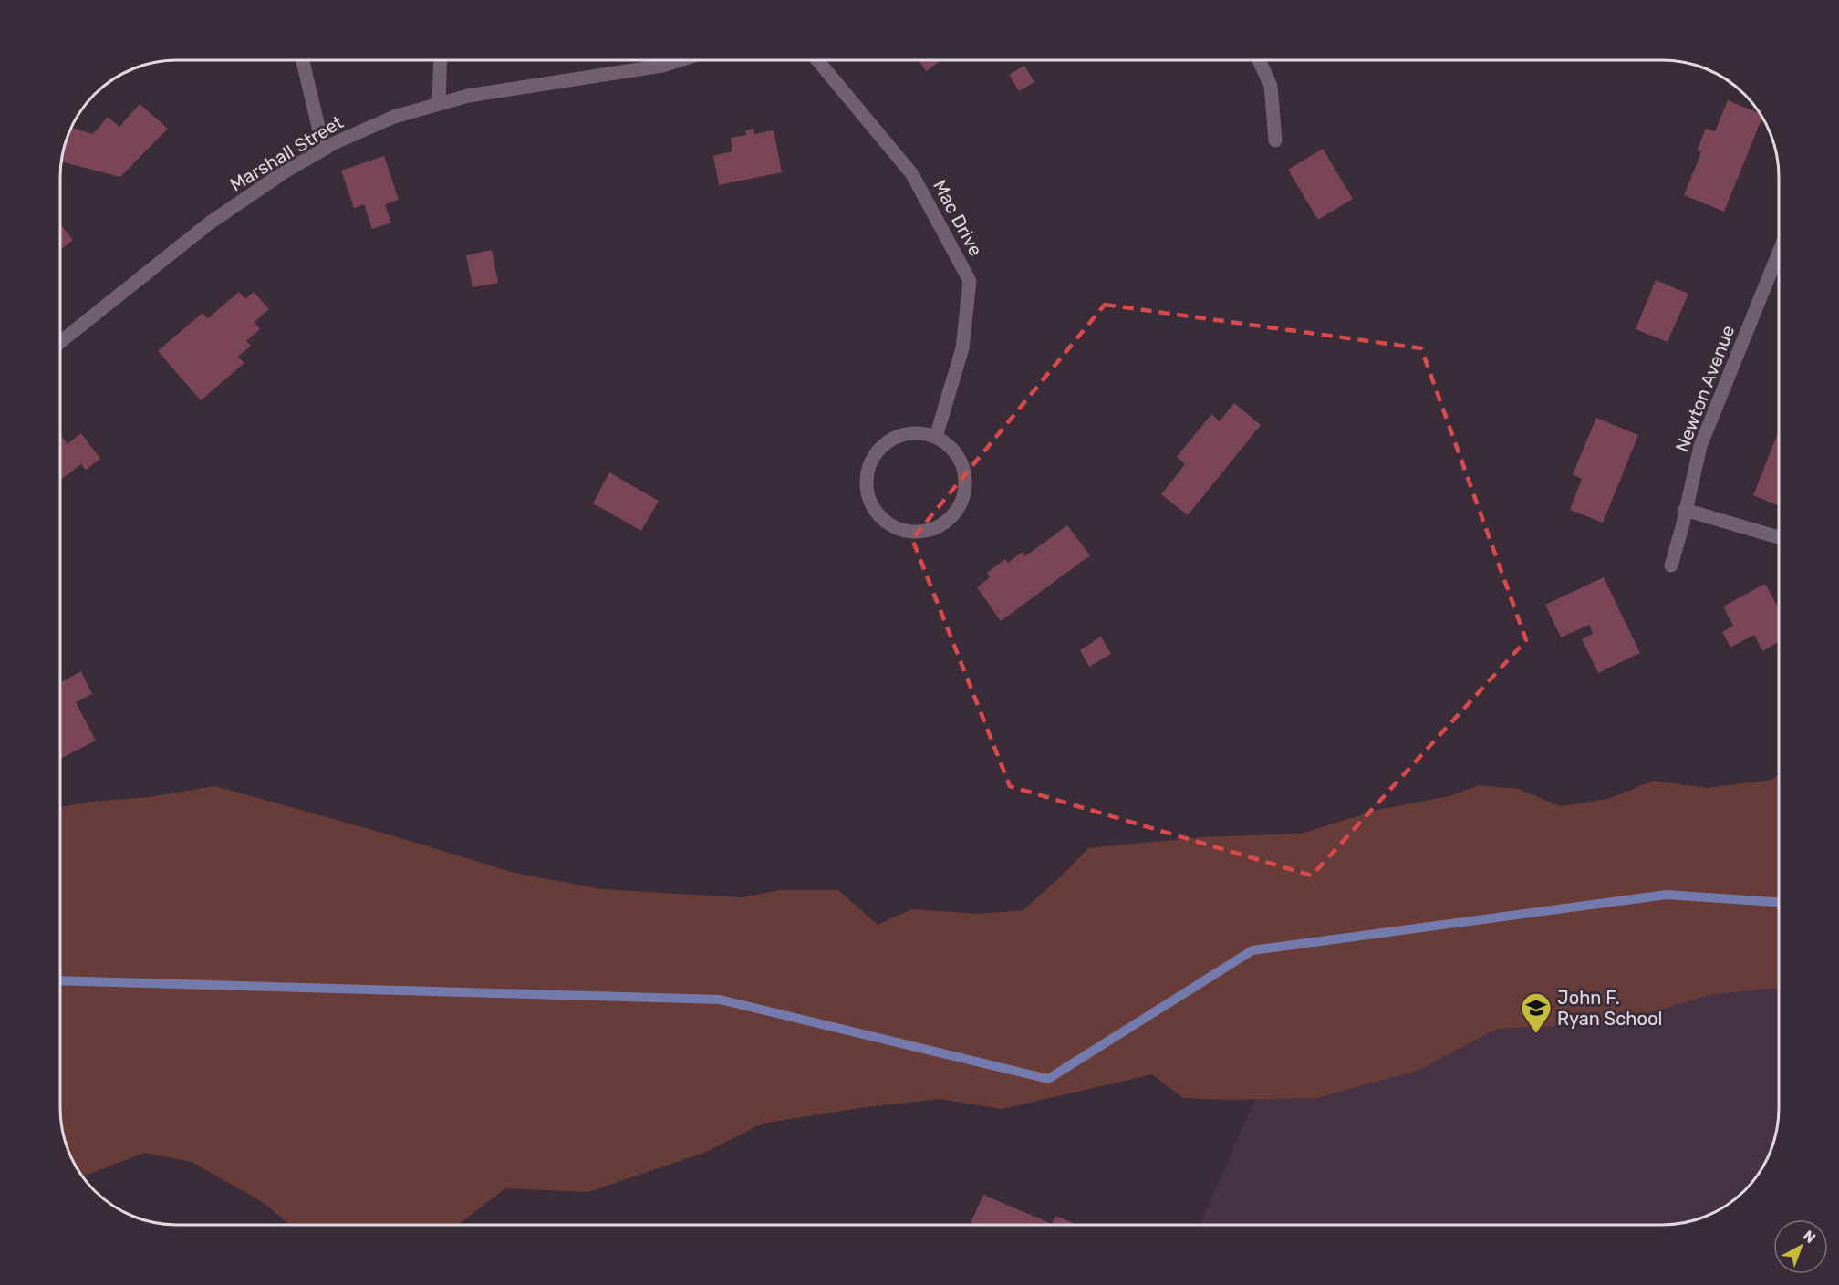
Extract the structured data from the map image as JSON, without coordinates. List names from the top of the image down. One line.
{"streets":{"street":["Marshall Street","Mac Drive","Newton Avenue"]},"places":{"school or university":["John F. Ryan School"]},"north":"top right"}
